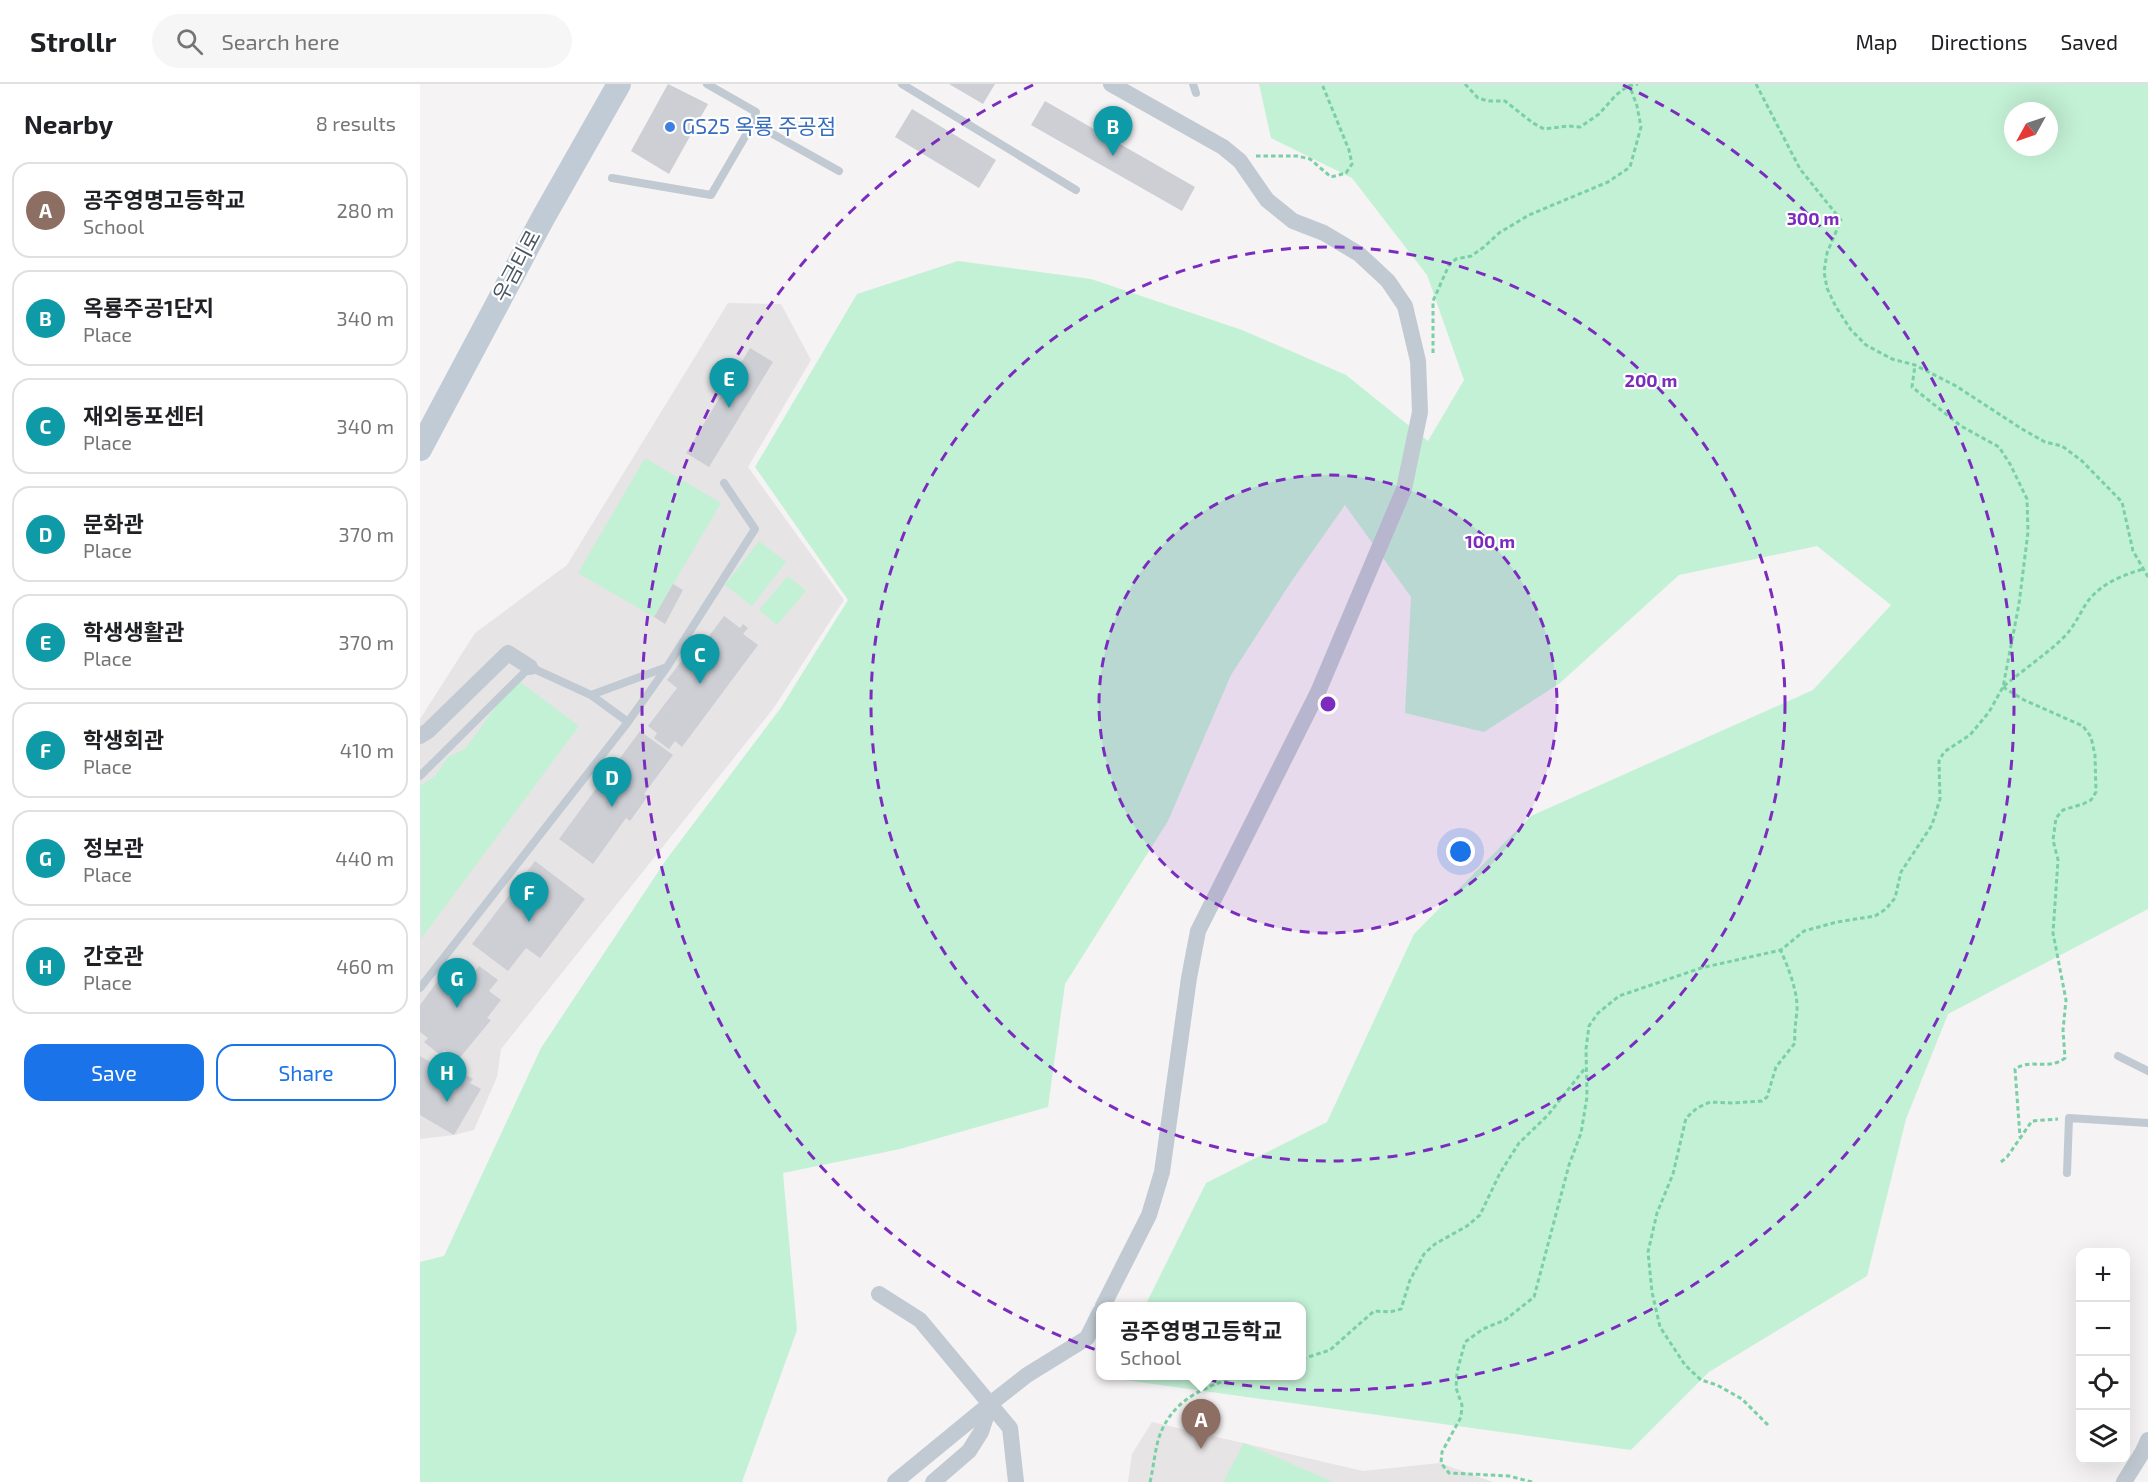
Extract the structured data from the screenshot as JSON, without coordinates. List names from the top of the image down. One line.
{"streets":{"main road":["우금티로"]},"places":["GS25 옥룡 주공점"],"north":"bottom left","page":{"header":"Strollr","search":"Search here","nav":["Map","Directions","Saved"],"heading":["Nearby","8 results"],"pins":["B","E","C","D","F","G","H","A"],"list":[{"mark":"A","name":"공주영명고등학교","note":"School","value":"280 m"},{"mark":"B","name":"옥룡주공1단지","note":"Place","value":"340 m"},{"mark":"C","name":"재외동포센터","note":"Place","value":"340 m"},{"mark":"D","name":"문화관","note":"Place","value":"370 m"},{"mark":"E","name":"학생생활관","note":"Place","value":"370 m"},{"mark":"F","name":"학생회관","note":"Place","value":"410 m"},{"mark":"G","name":"정보관","note":"Place","value":"440 m"},{"mark":"H","name":"간호관","note":"Place","value":"460 m"}],"buttons":["Save","Share"],"map_buttons":["+","−"],"popup":["공주영명고등학교","School"]},"rings":["300 m","200 m","100 m"]}
